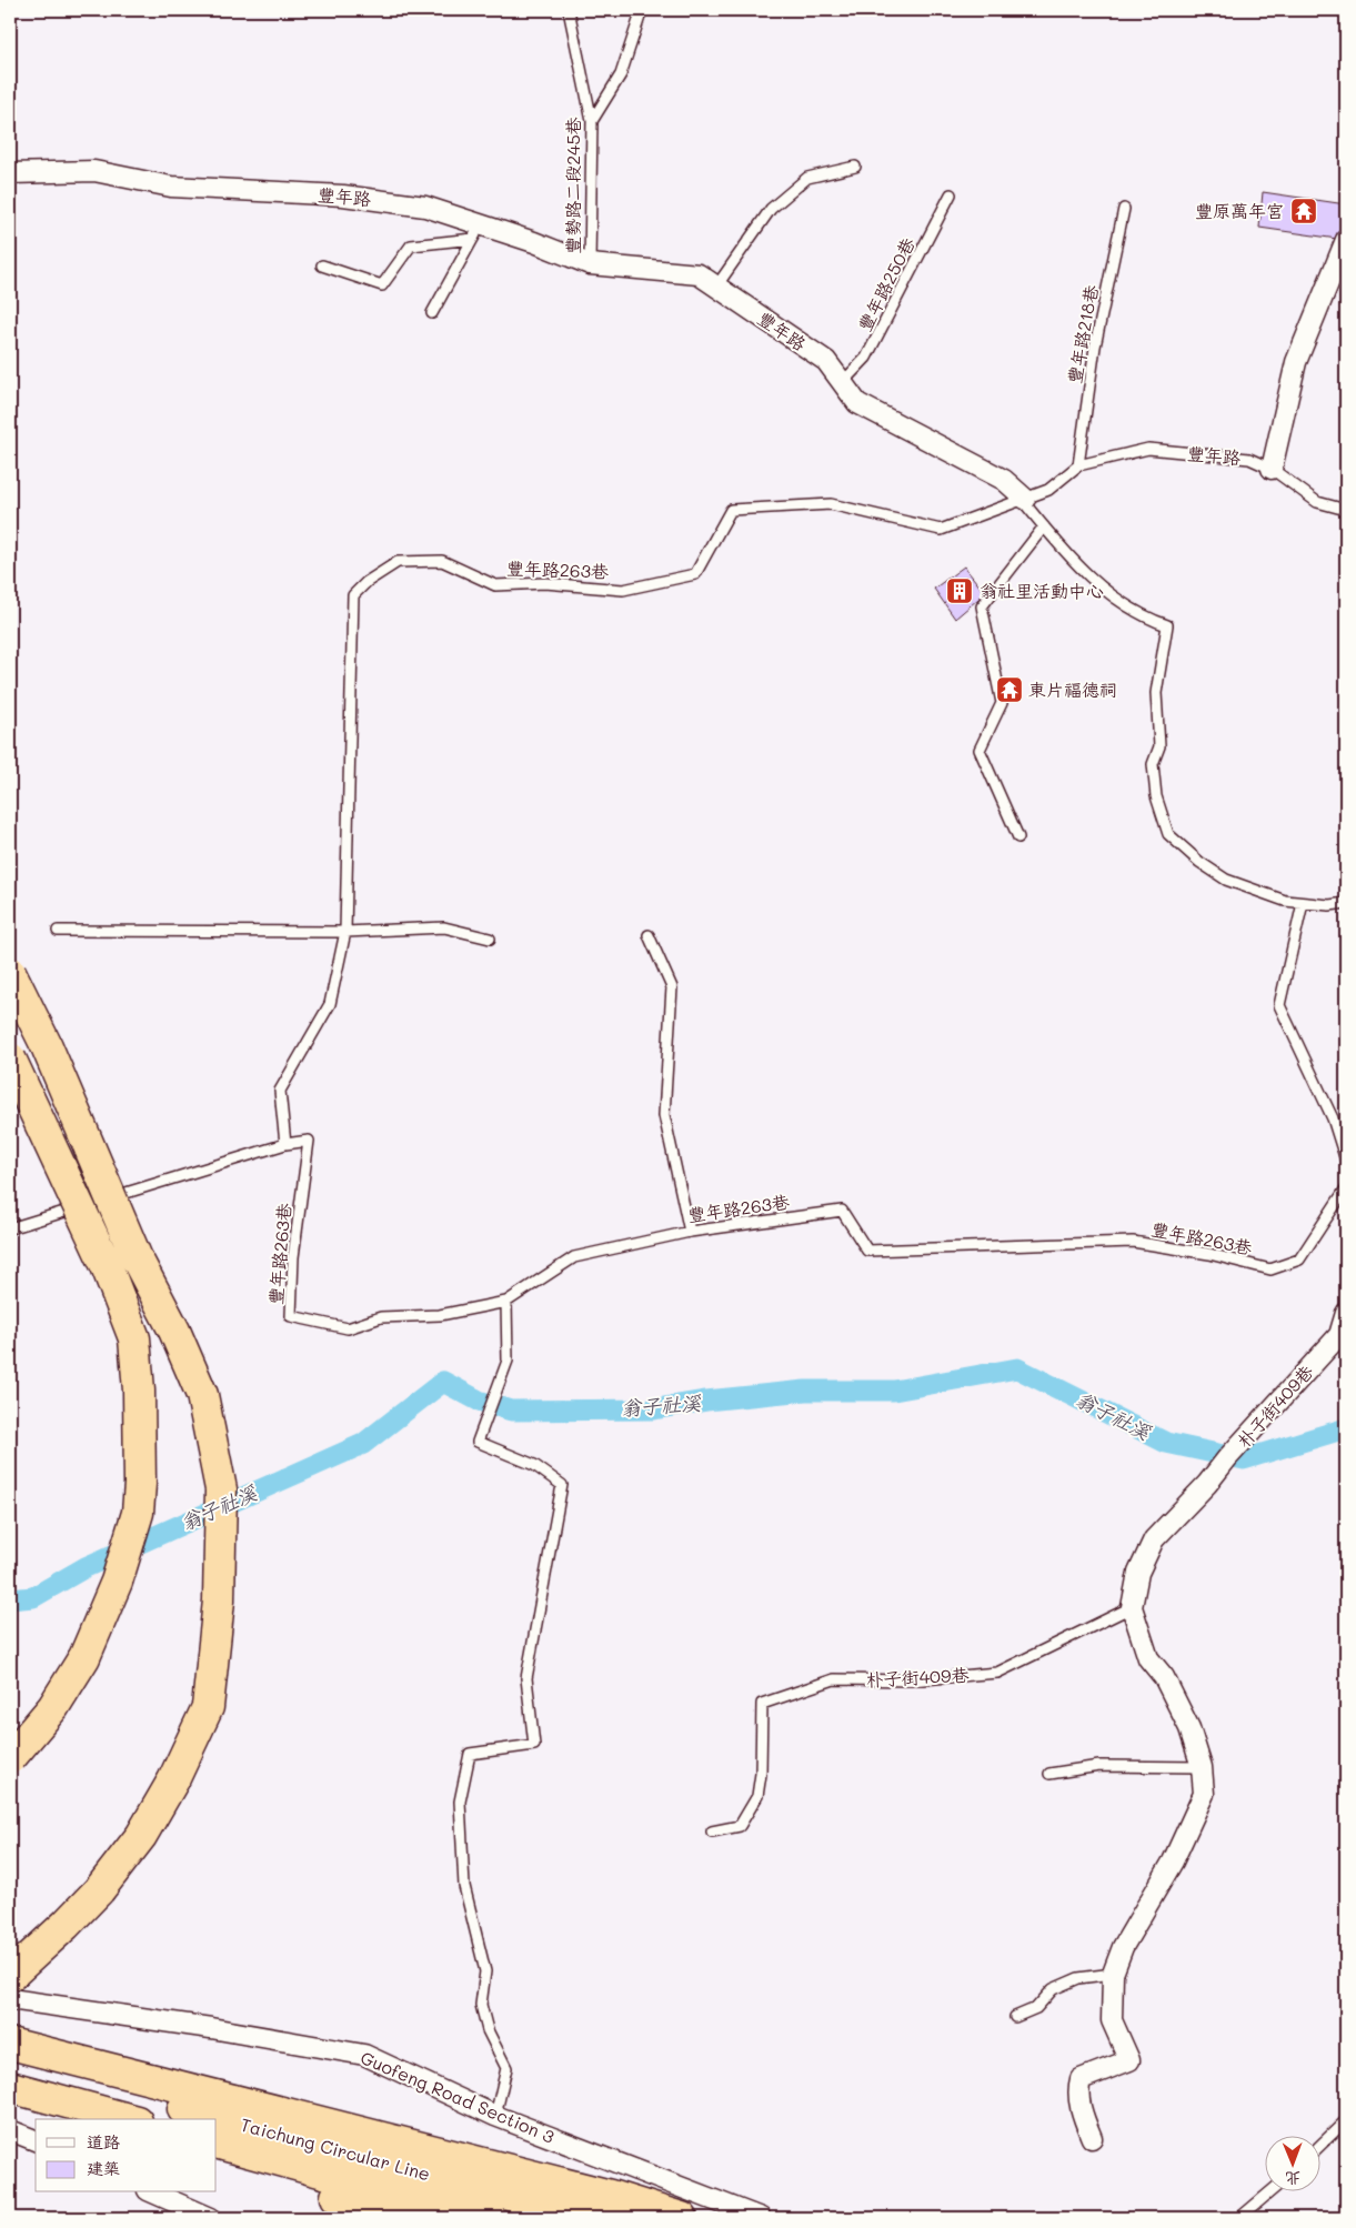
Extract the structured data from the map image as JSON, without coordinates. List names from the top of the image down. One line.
{"streets":{"highway":["Taichung Circular Line"],"street":["豐年路","朴子街409巷","Guofeng Road Section 3"],"lane":["豐勢路二段245巷","豐年路250巷","豐年路218巷","豐年路263巷"]},"crossings":[["豐勢路二段245巷","豐年路"],["豐年路","豐年路250巷"],["豐年路","豐年路218巷"],["豐年路","豐年路263巷"]],"water":["翁子社溪"],"places":{"temple":["豐原萬年宮","東片福德祠"],"building":["翁社里活動中心"]},"legend":["道路","建築"],"north":"bottom"}
